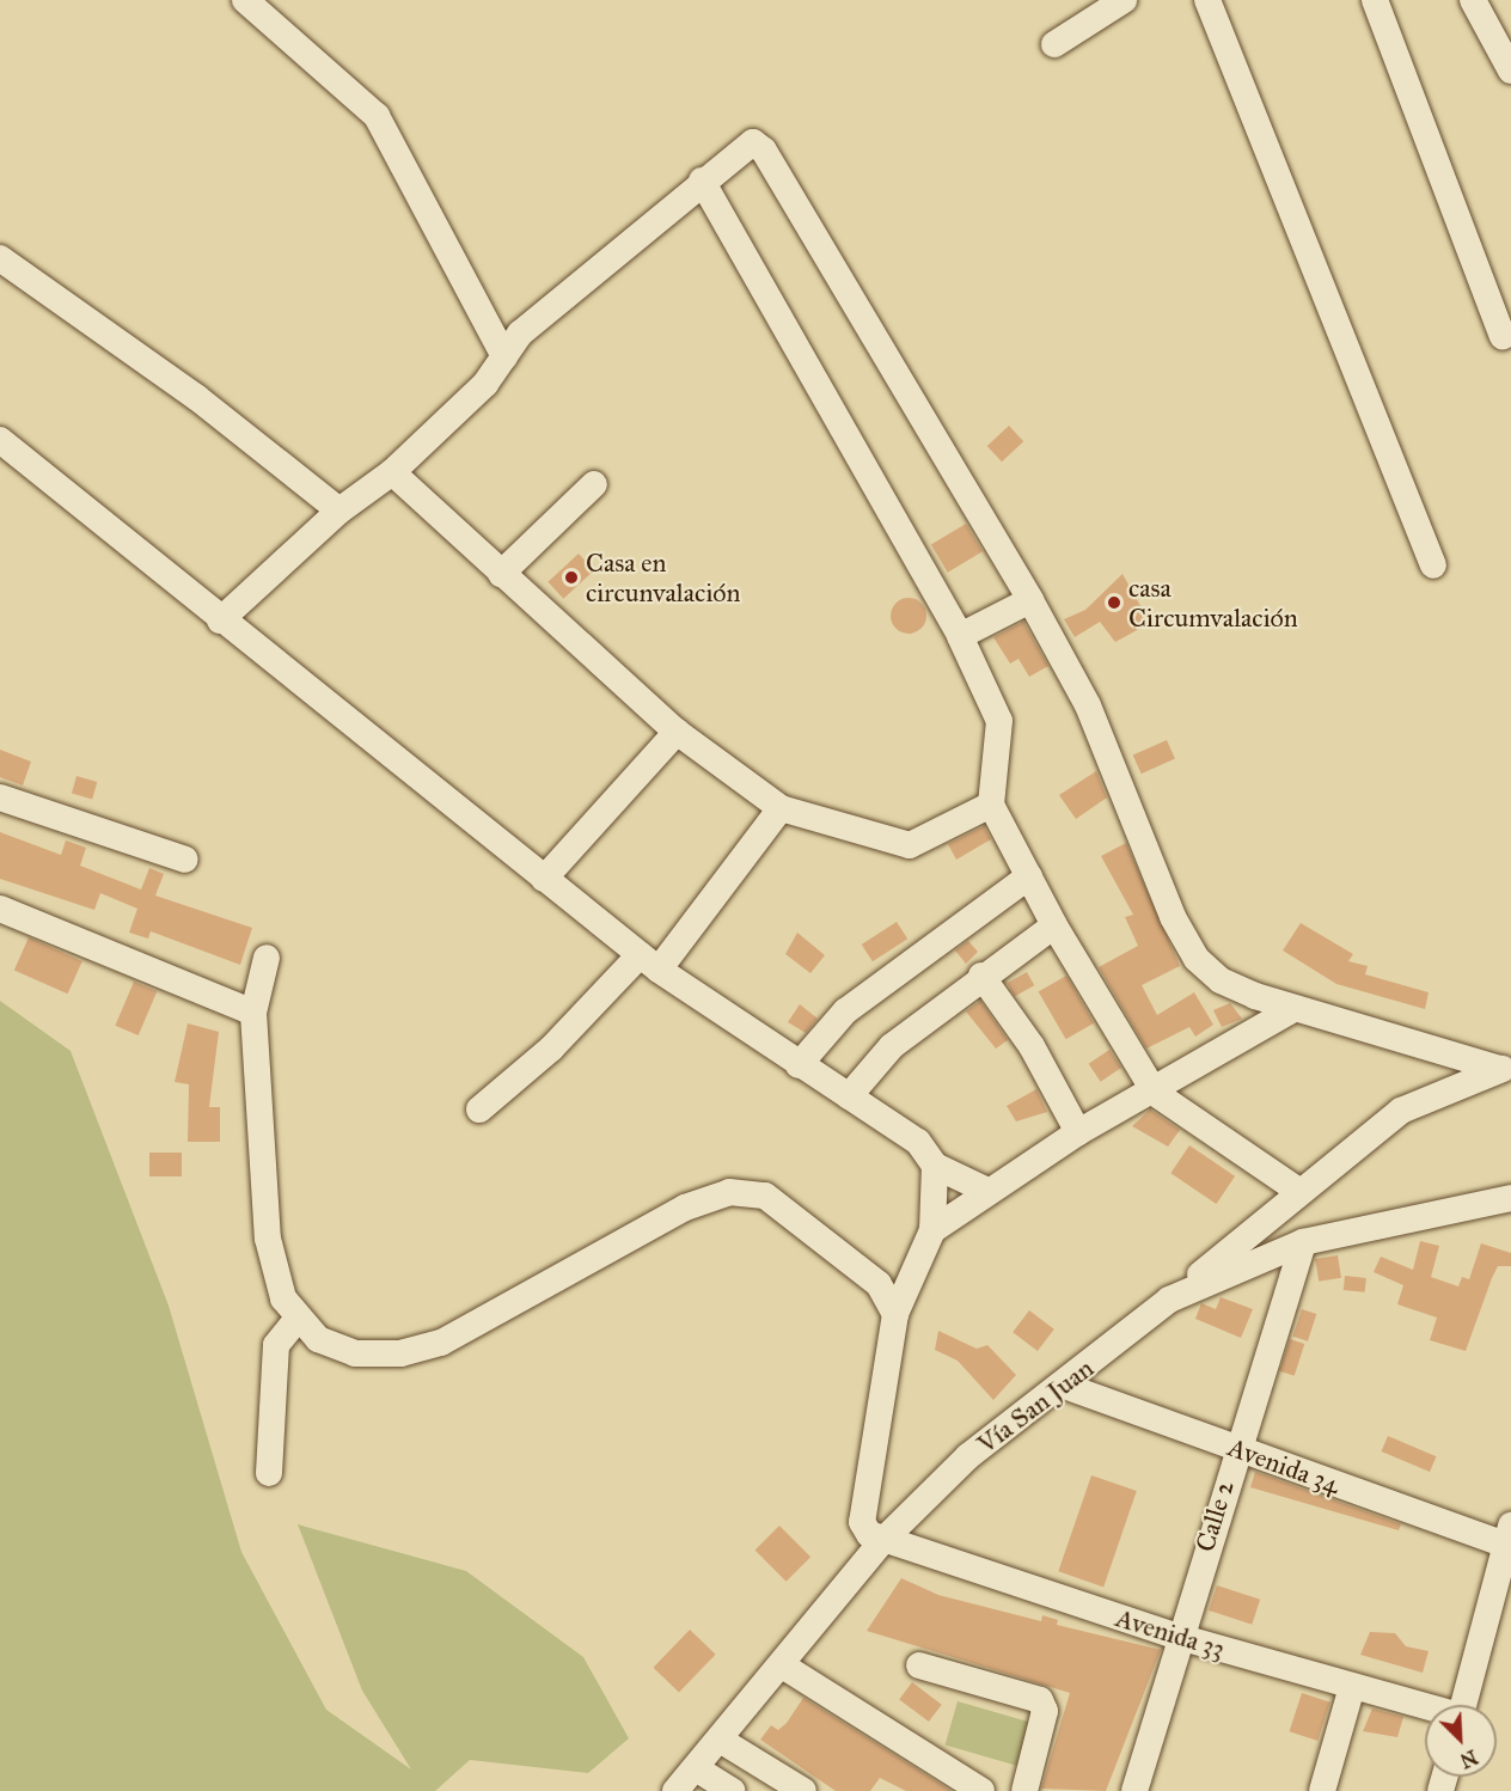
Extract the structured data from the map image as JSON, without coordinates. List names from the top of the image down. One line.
{"streets":{"street":["Vía San Juan","Avenida 34","Calle 2","Avenida 33"]},"crossings":[["Vía San Juan","Avenida 34"],["Vía San Juan","Calle 2"],["Vía San Juan","Avenida 33"],["Avenida 34","Calle 2"],["Calle 2","Avenida 33"]],"places":["Casa en circunvalación","casa Circumvalación"],"north":"bottom right"}
